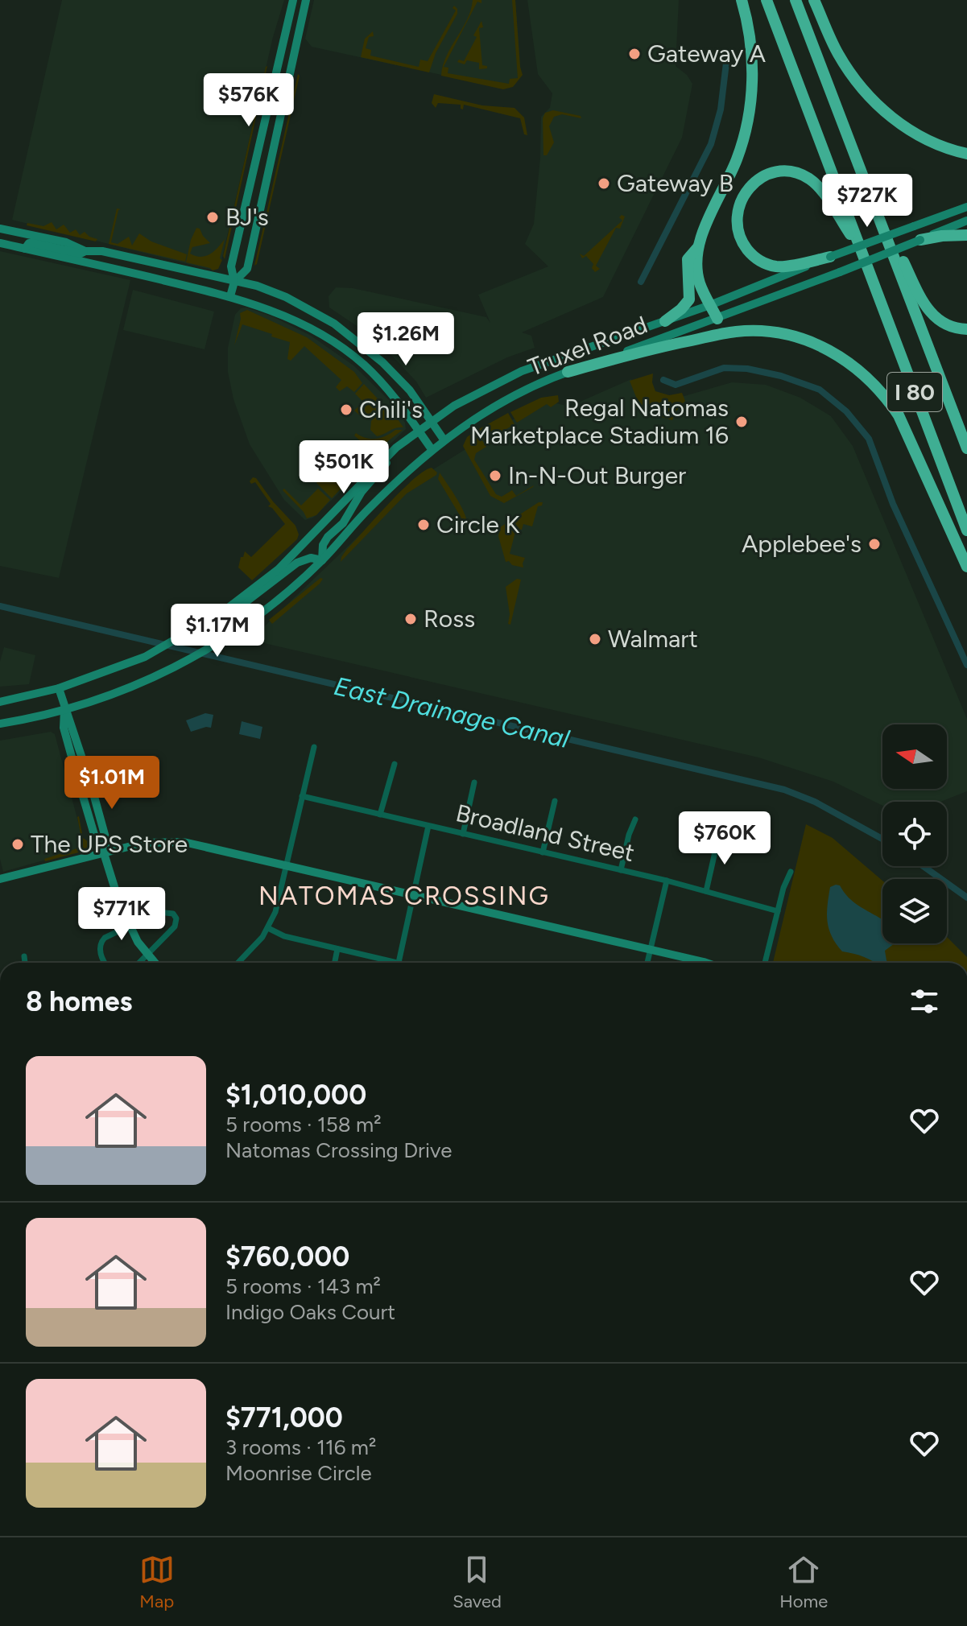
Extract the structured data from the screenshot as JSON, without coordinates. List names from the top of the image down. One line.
{"streets":{"highway":["I 80"],"street":["Truxel Road","Broadland Street"]},"districts":["NATOMAS CROSSING"],"water":["East Drainage Canal"],"places":["Gateway A","Gateway B","BJ's","Chili's","Regal Natomas Marketplace Stadium 16","In-N-Out Burger","Circle K","Applebee's","Ross","Walmart","The UPS Store"],"north":"left","page":{"price":["$576K","$727K","$1.26M","$501K","$1.17M","$1.01M","$760K","$771K"],"heading":"8 homes","list":[{"name":"$1,010,000","note":"5 rooms · 158 m² · Natomas Crossing Drive"},{"name":"$760,000","note":"5 rooms · 143 m² · Indigo Oaks Court"},{"name":"$771,000","note":"3 rooms · 116 m² · Moonrise Circle"}],"tabs":["Map","Saved","Home"]}}
